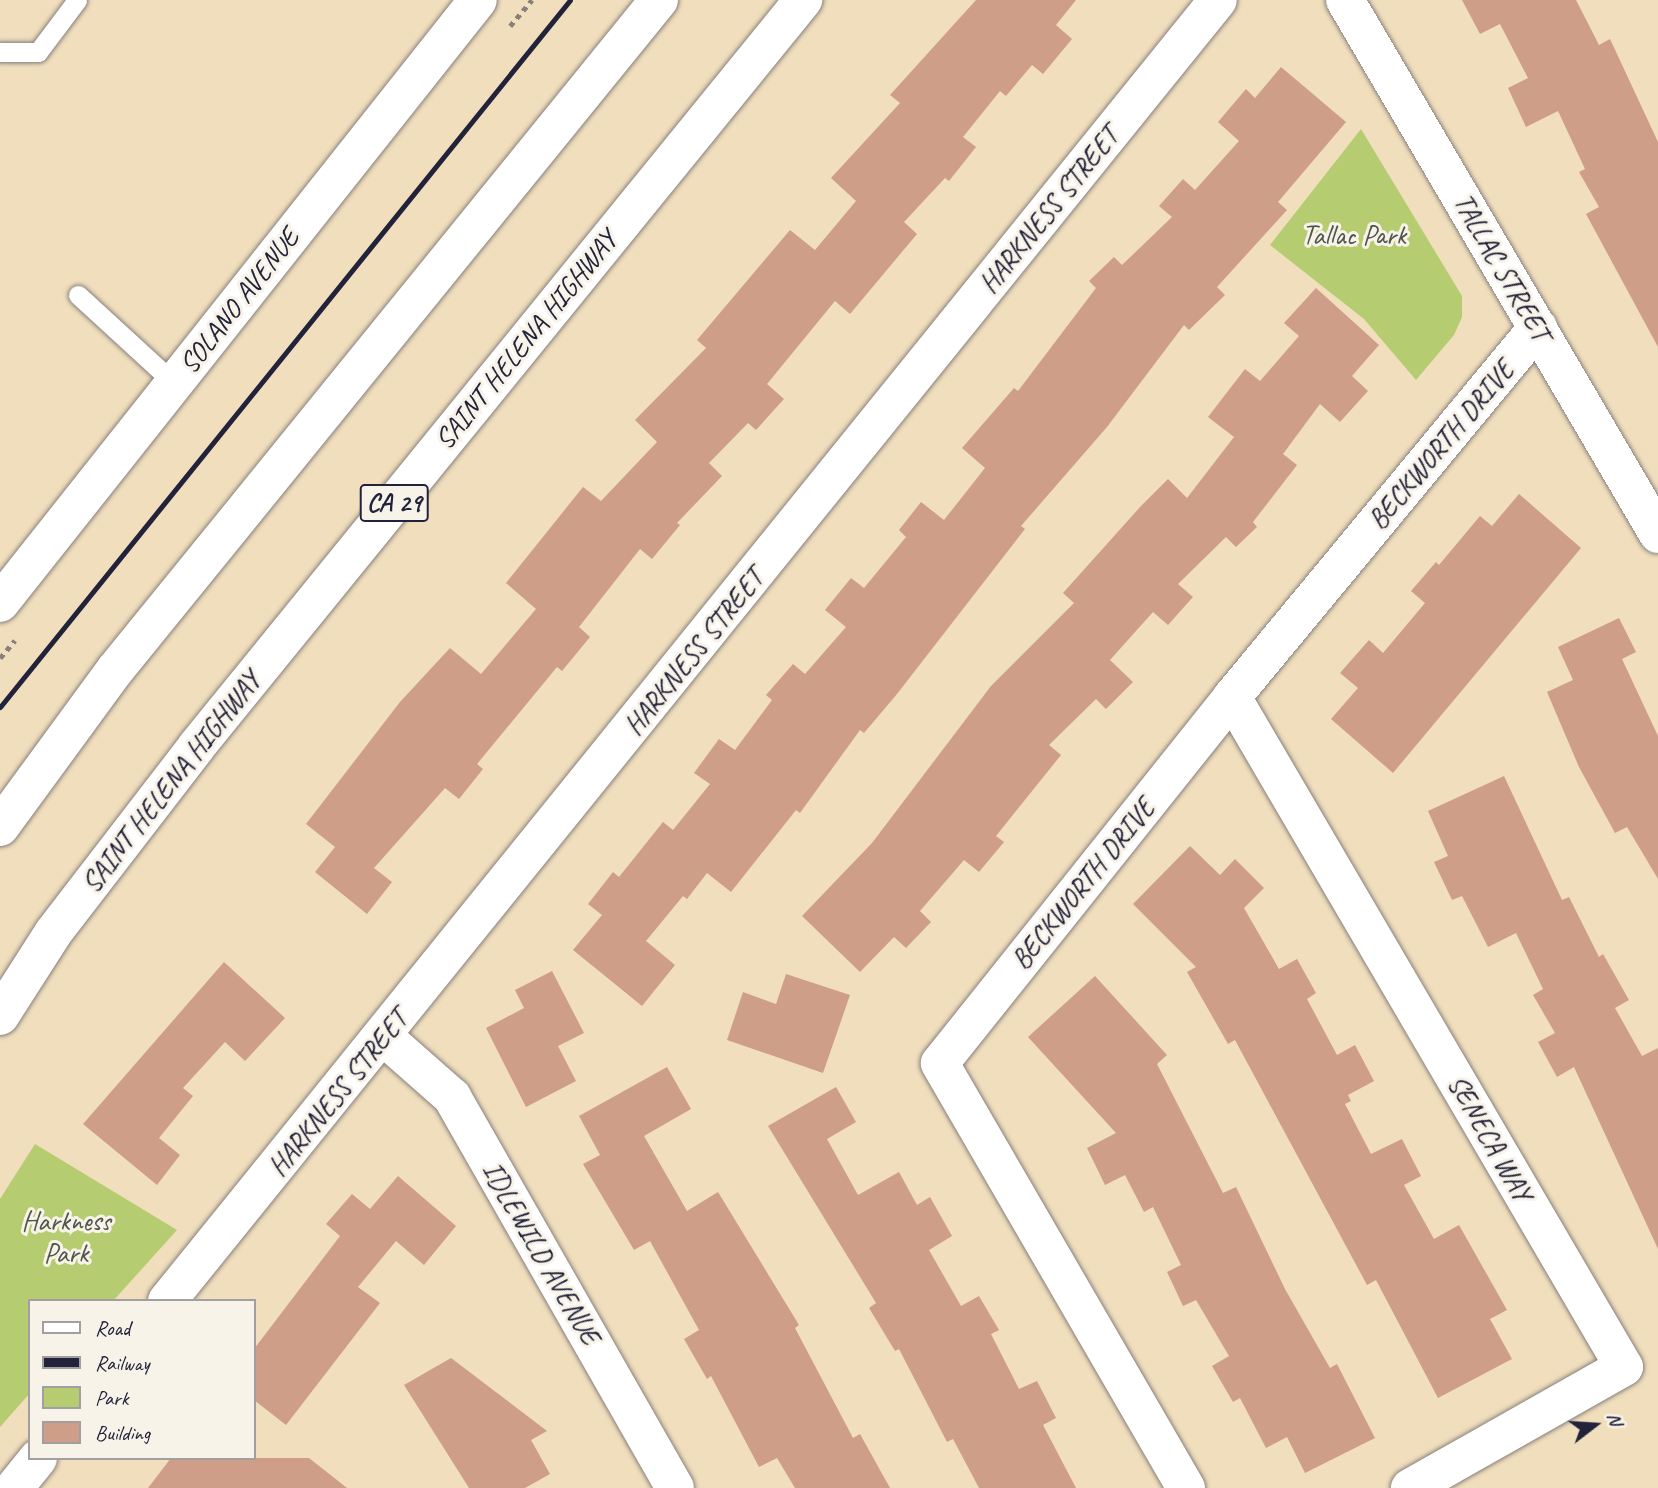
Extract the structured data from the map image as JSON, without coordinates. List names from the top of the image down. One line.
{"streets":{"main road":["HARKNESS STREET","TALLAC STREET","SOLANO AVENUE","SAINT HELENA HIGHWAY","BECKWORTH DRIVE","CA 29","SENECA WAY","IDLEWILD AVENUE"]},"crossings":[["HARKNESS STREET","IDLEWILD AVENUE"],["TALLAC STREET","BECKWORTH DRIVE"],["BECKWORTH DRIVE","SENECA WAY"]],"parks":["Tallac Park","Harkness Park"],"legend":["Road","Railway","Park","Building"],"north":"right"}
